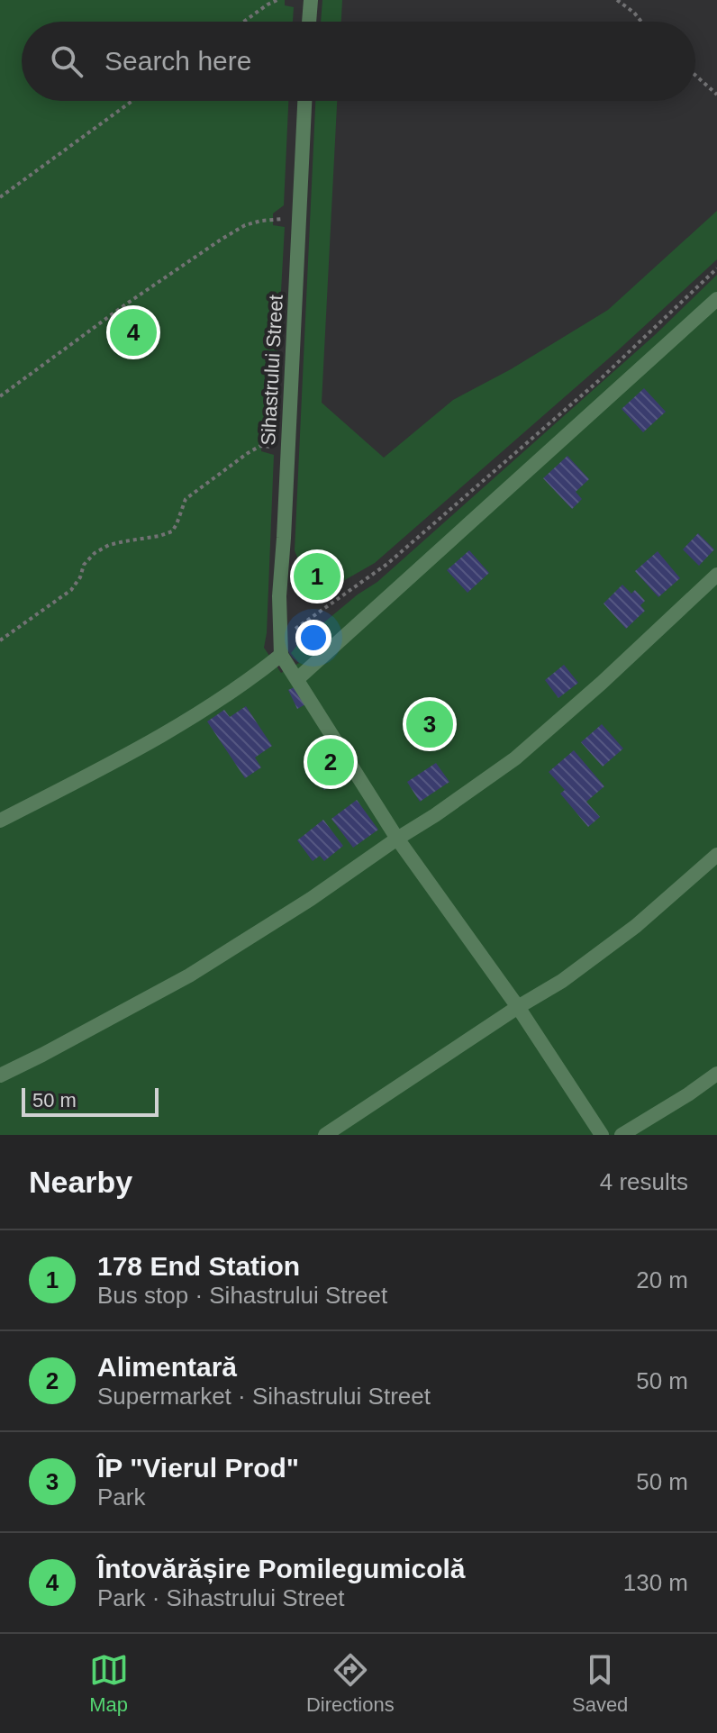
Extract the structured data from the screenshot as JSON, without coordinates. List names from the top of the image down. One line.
{"streets":{"street":["Sihastrului Street"]},"scale_bar":"50 m","page":{"search":"Search here","pins":["4","1","3","2"],"scale":"50 m","heading":["Nearby","4 results"],"list":[{"mark":"1","name":"178 End Station","note":"Bus stop · Sihastrului Street","value":"20 m"},{"mark":"2","name":"Alimentară","note":"Supermarket · Sihastrului Street","value":"50 m"},{"mark":"3","name":"ÎP \"Vierul Prod\"","note":"Park","value":"50 m"},{"mark":"4","name":"Întovărășire Pomilegumicolă","note":"Park · Sihastrului Street","value":"130 m"}],"nav":["Map","Directions","Saved"]}}
